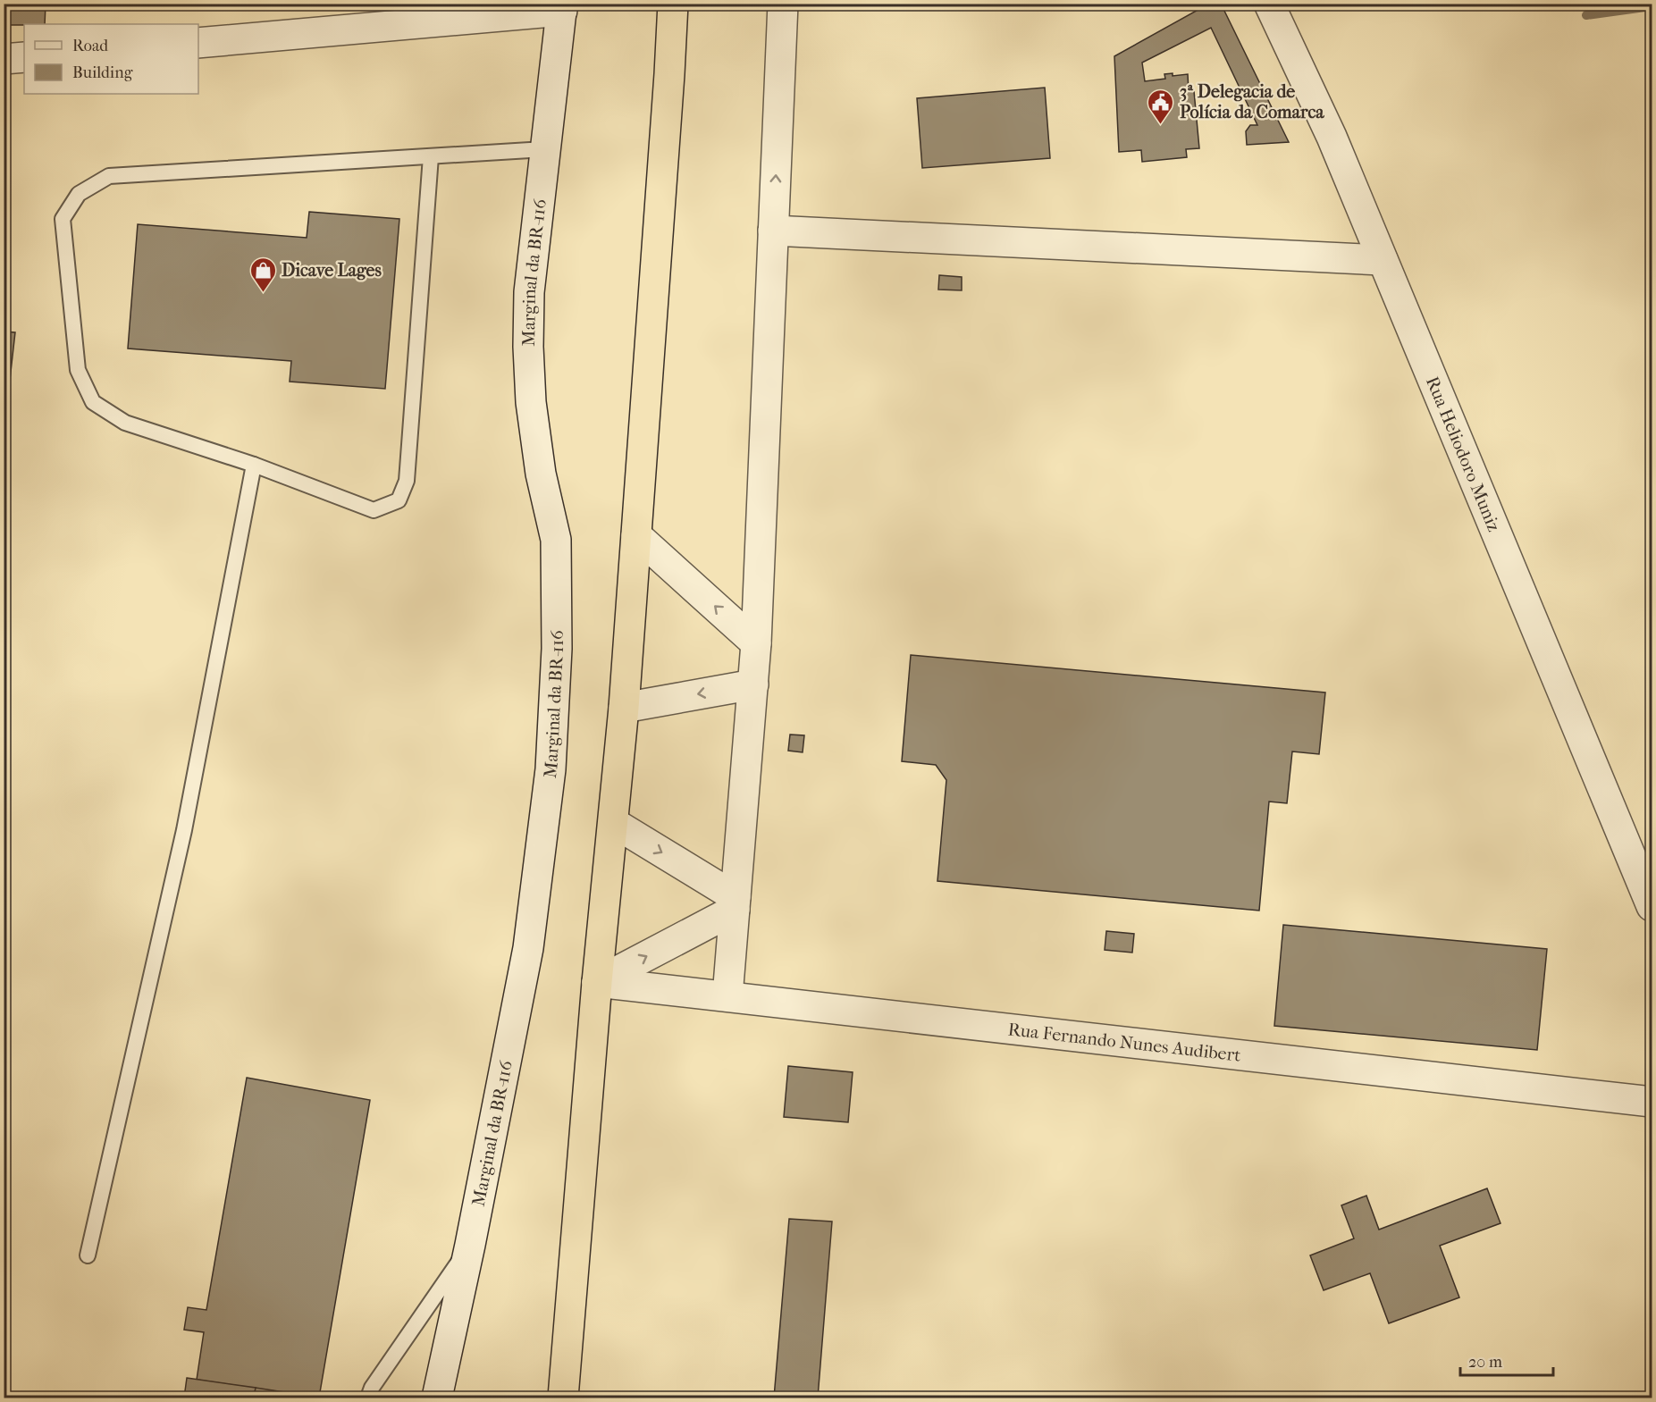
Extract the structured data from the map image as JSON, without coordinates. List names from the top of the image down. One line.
{"streets":{"street":["Marginal da BR-116","Rua Heliodoro Muniz","Rua Fernando Nunes Audibert"]},"places":{"public building":["3ª Delegacia de Polícia da Comarca"],"shop":["Dicave Lages"]},"legend":["Road","Building"],"scale_bar":"20 m"}
